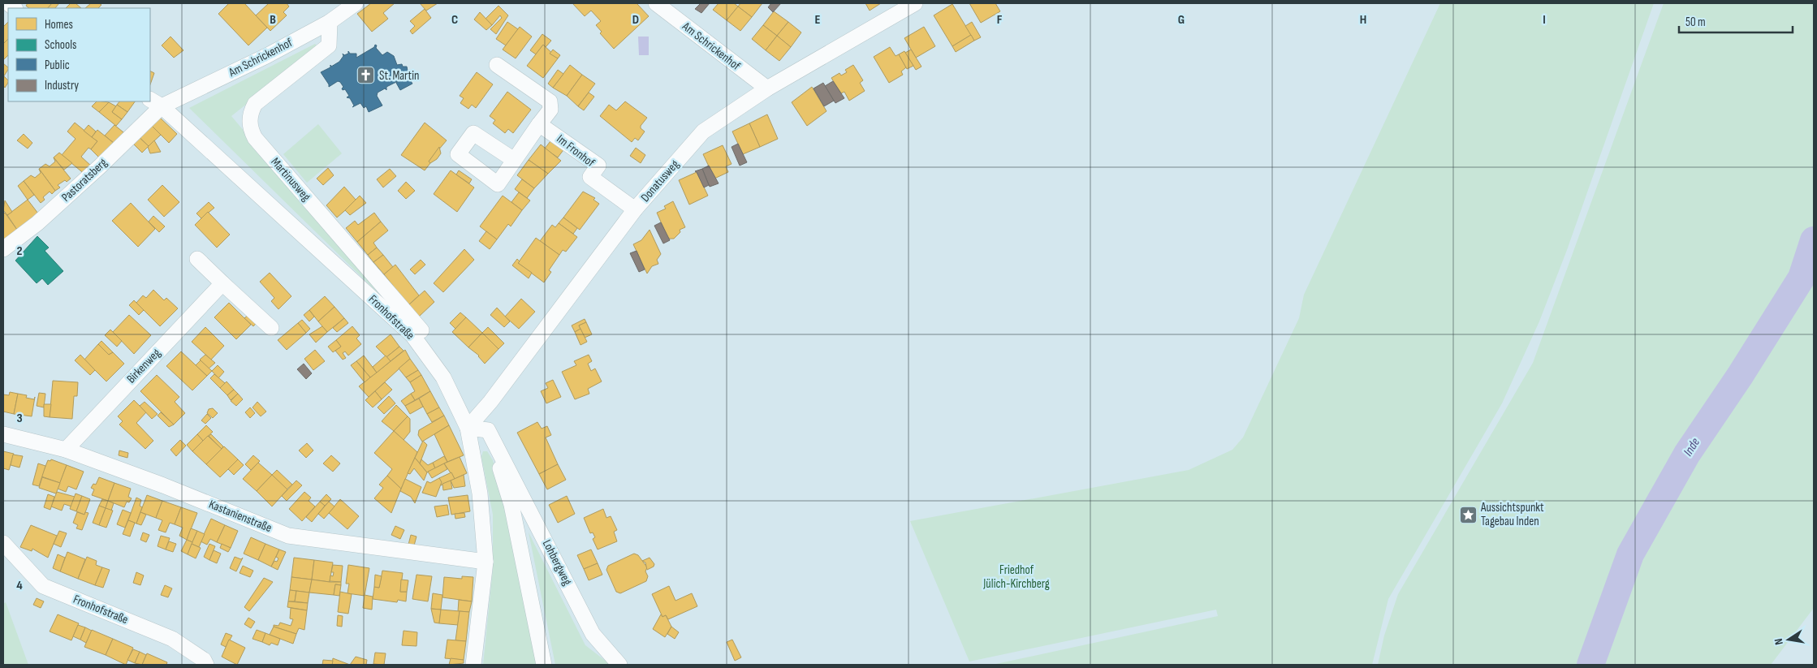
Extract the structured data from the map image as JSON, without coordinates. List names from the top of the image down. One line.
{"streets":{"street":["Am Schrickenhof","Im Fronhof","Martinusweg","Pastoratsberg","Donatusweg","Fronhofstraße","Birkenweg","Kastanienstraße","Lohbergweg"]},"crossings":[["Am Schrickenhof","Martinusweg"],["Am Schrickenhof","Pastoratsberg"],["Am Schrickenhof","Donatusweg"],["Am Schrickenhof","Fronhofstraße"],["Im Fronhof","Donatusweg"],["Martinusweg","Fronhofstraße"],["Pastoratsberg","Fronhofstraße"],["Donatusweg","Fronhofstraße"],["Donatusweg","Lohbergweg"],["Fronhofstraße","Kastanienstraße"],["Fronhofstraße","Lohbergweg"],["Birkenweg","Kastanienstraße"]],"water":["Inde"],"parks":["Friedhof Jülich-Kirchberg"],"places":{"church":["St. Martin"],"place":["Aussichtspunkt Tagebau Inden"]},"legend":["Homes","Schools","Public","Industry"],"scale_bar":"50 m","north":"left","grid":{"columns":["B","C","D","E","F","G","H","I"],"rows":["2","3","4"]}}
